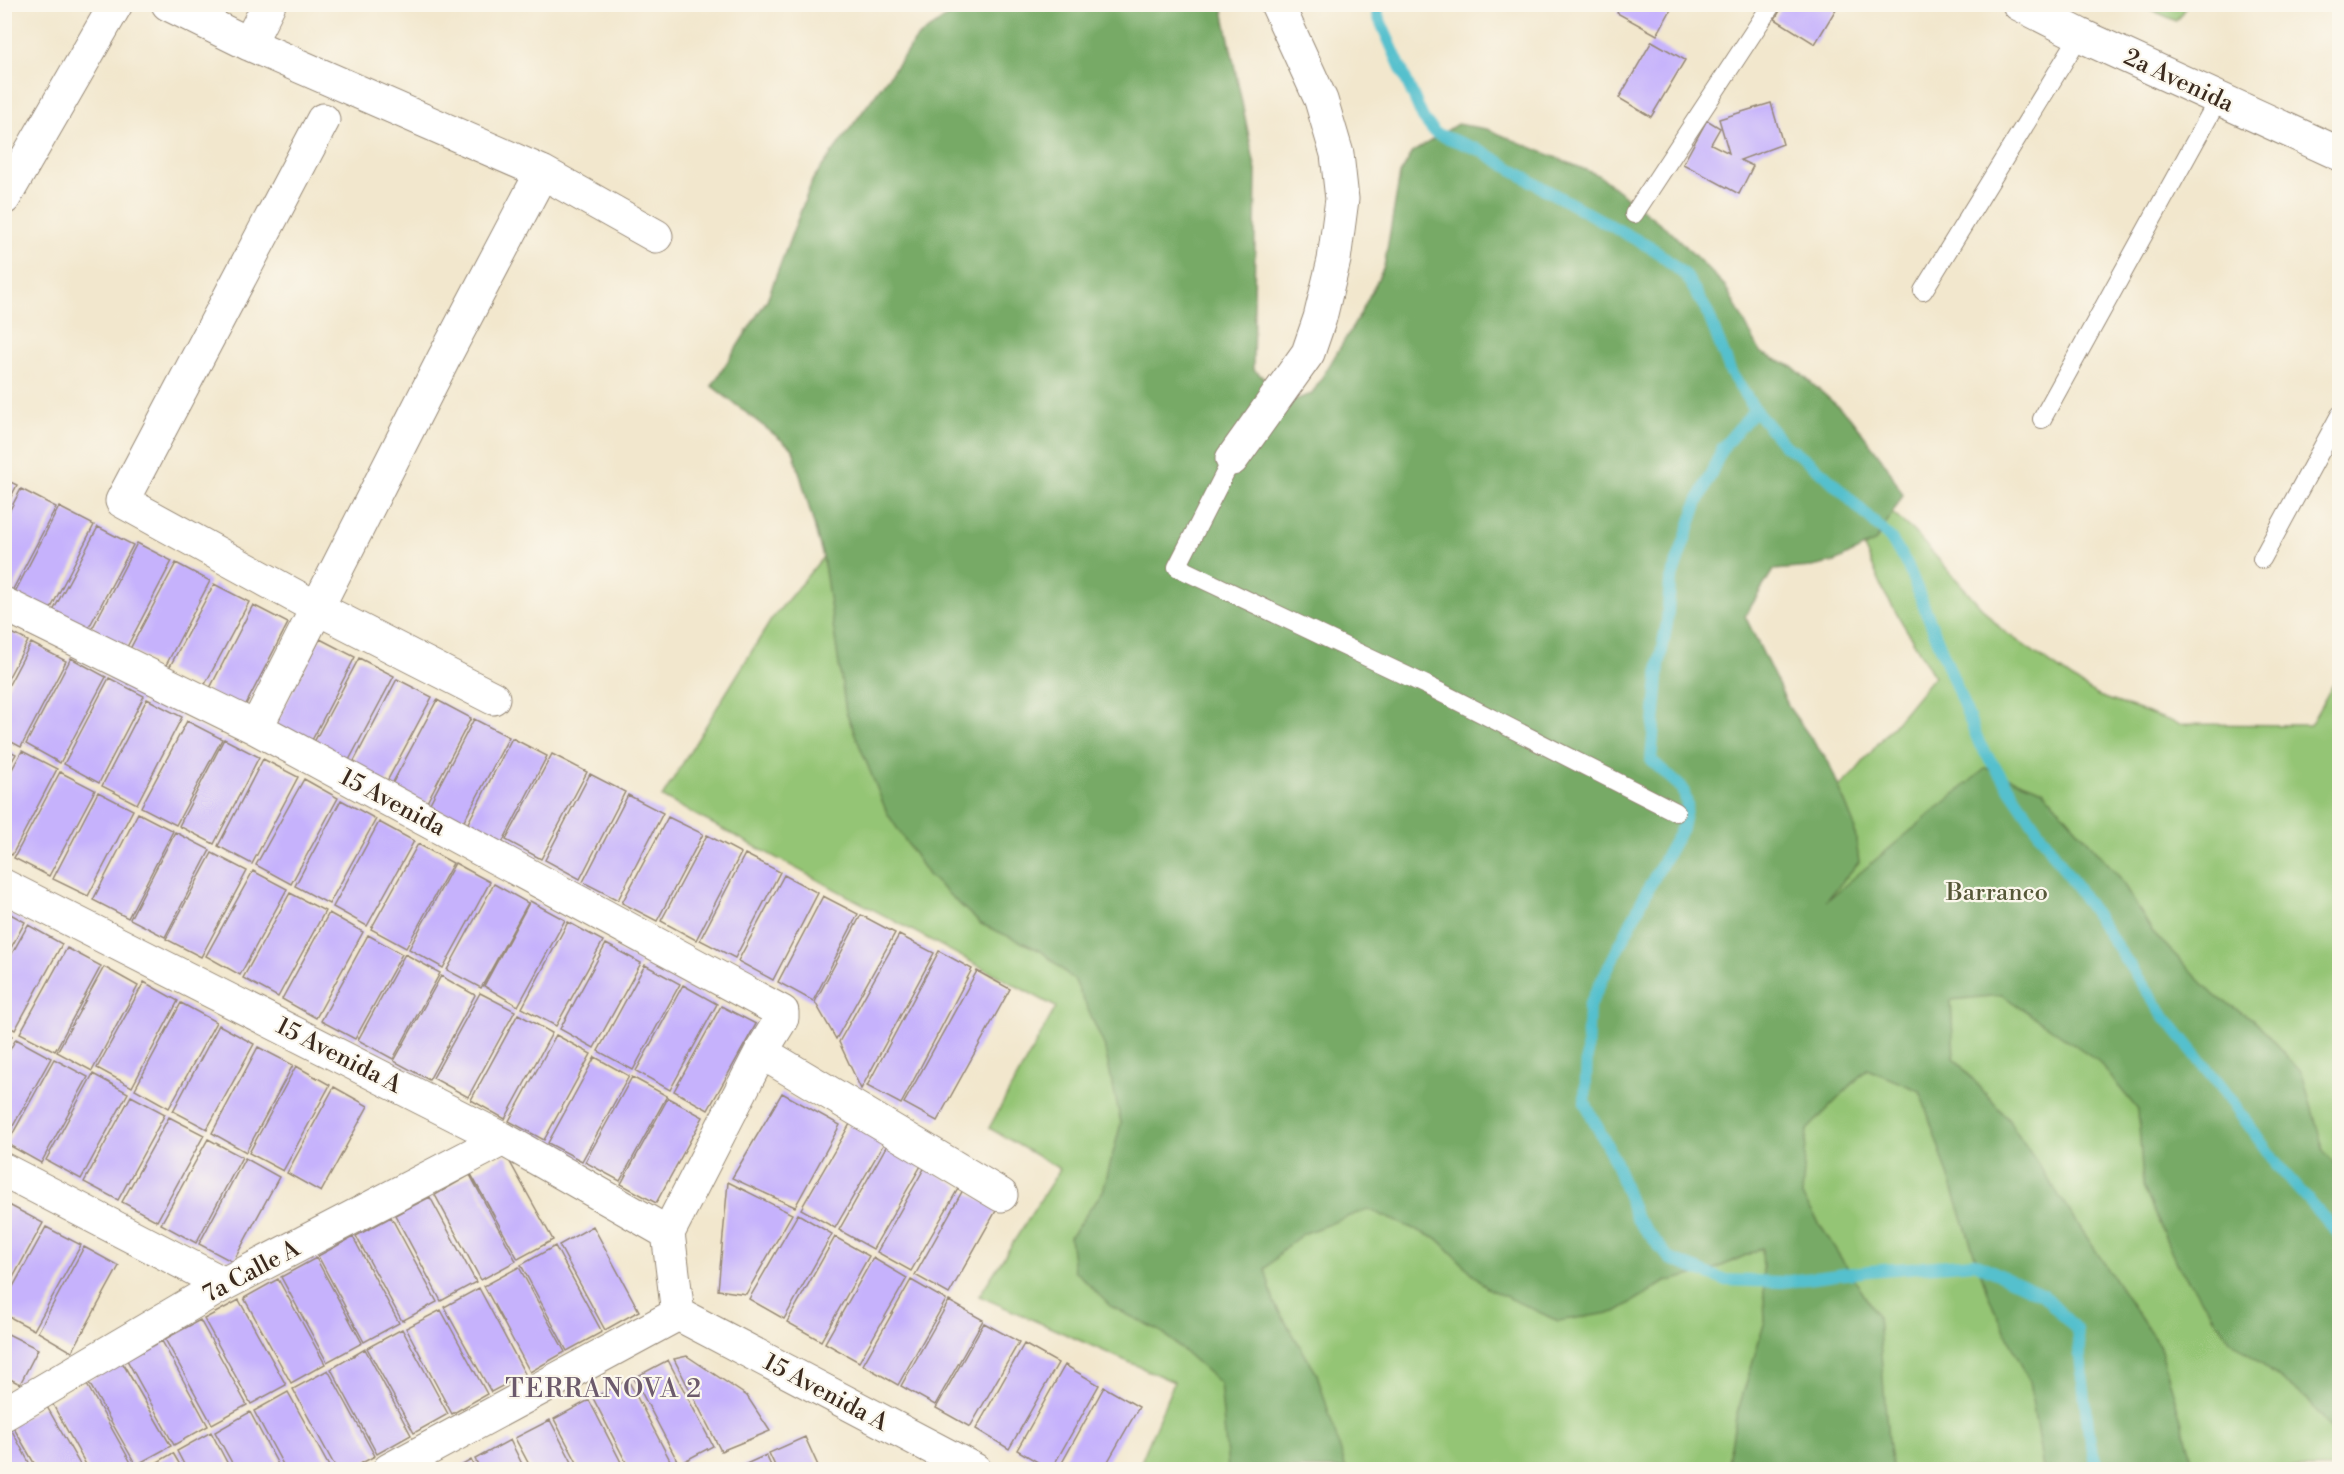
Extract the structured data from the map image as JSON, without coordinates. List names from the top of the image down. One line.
{"streets":{"street":["2a Avenida","15 Avenida","15 Avenida A","7a Calle A"]},"crossings":[["15 Avenida A","7a Calle A"]],"districts":["TERRANOVA 2"],"parks":["Barranco"]}
